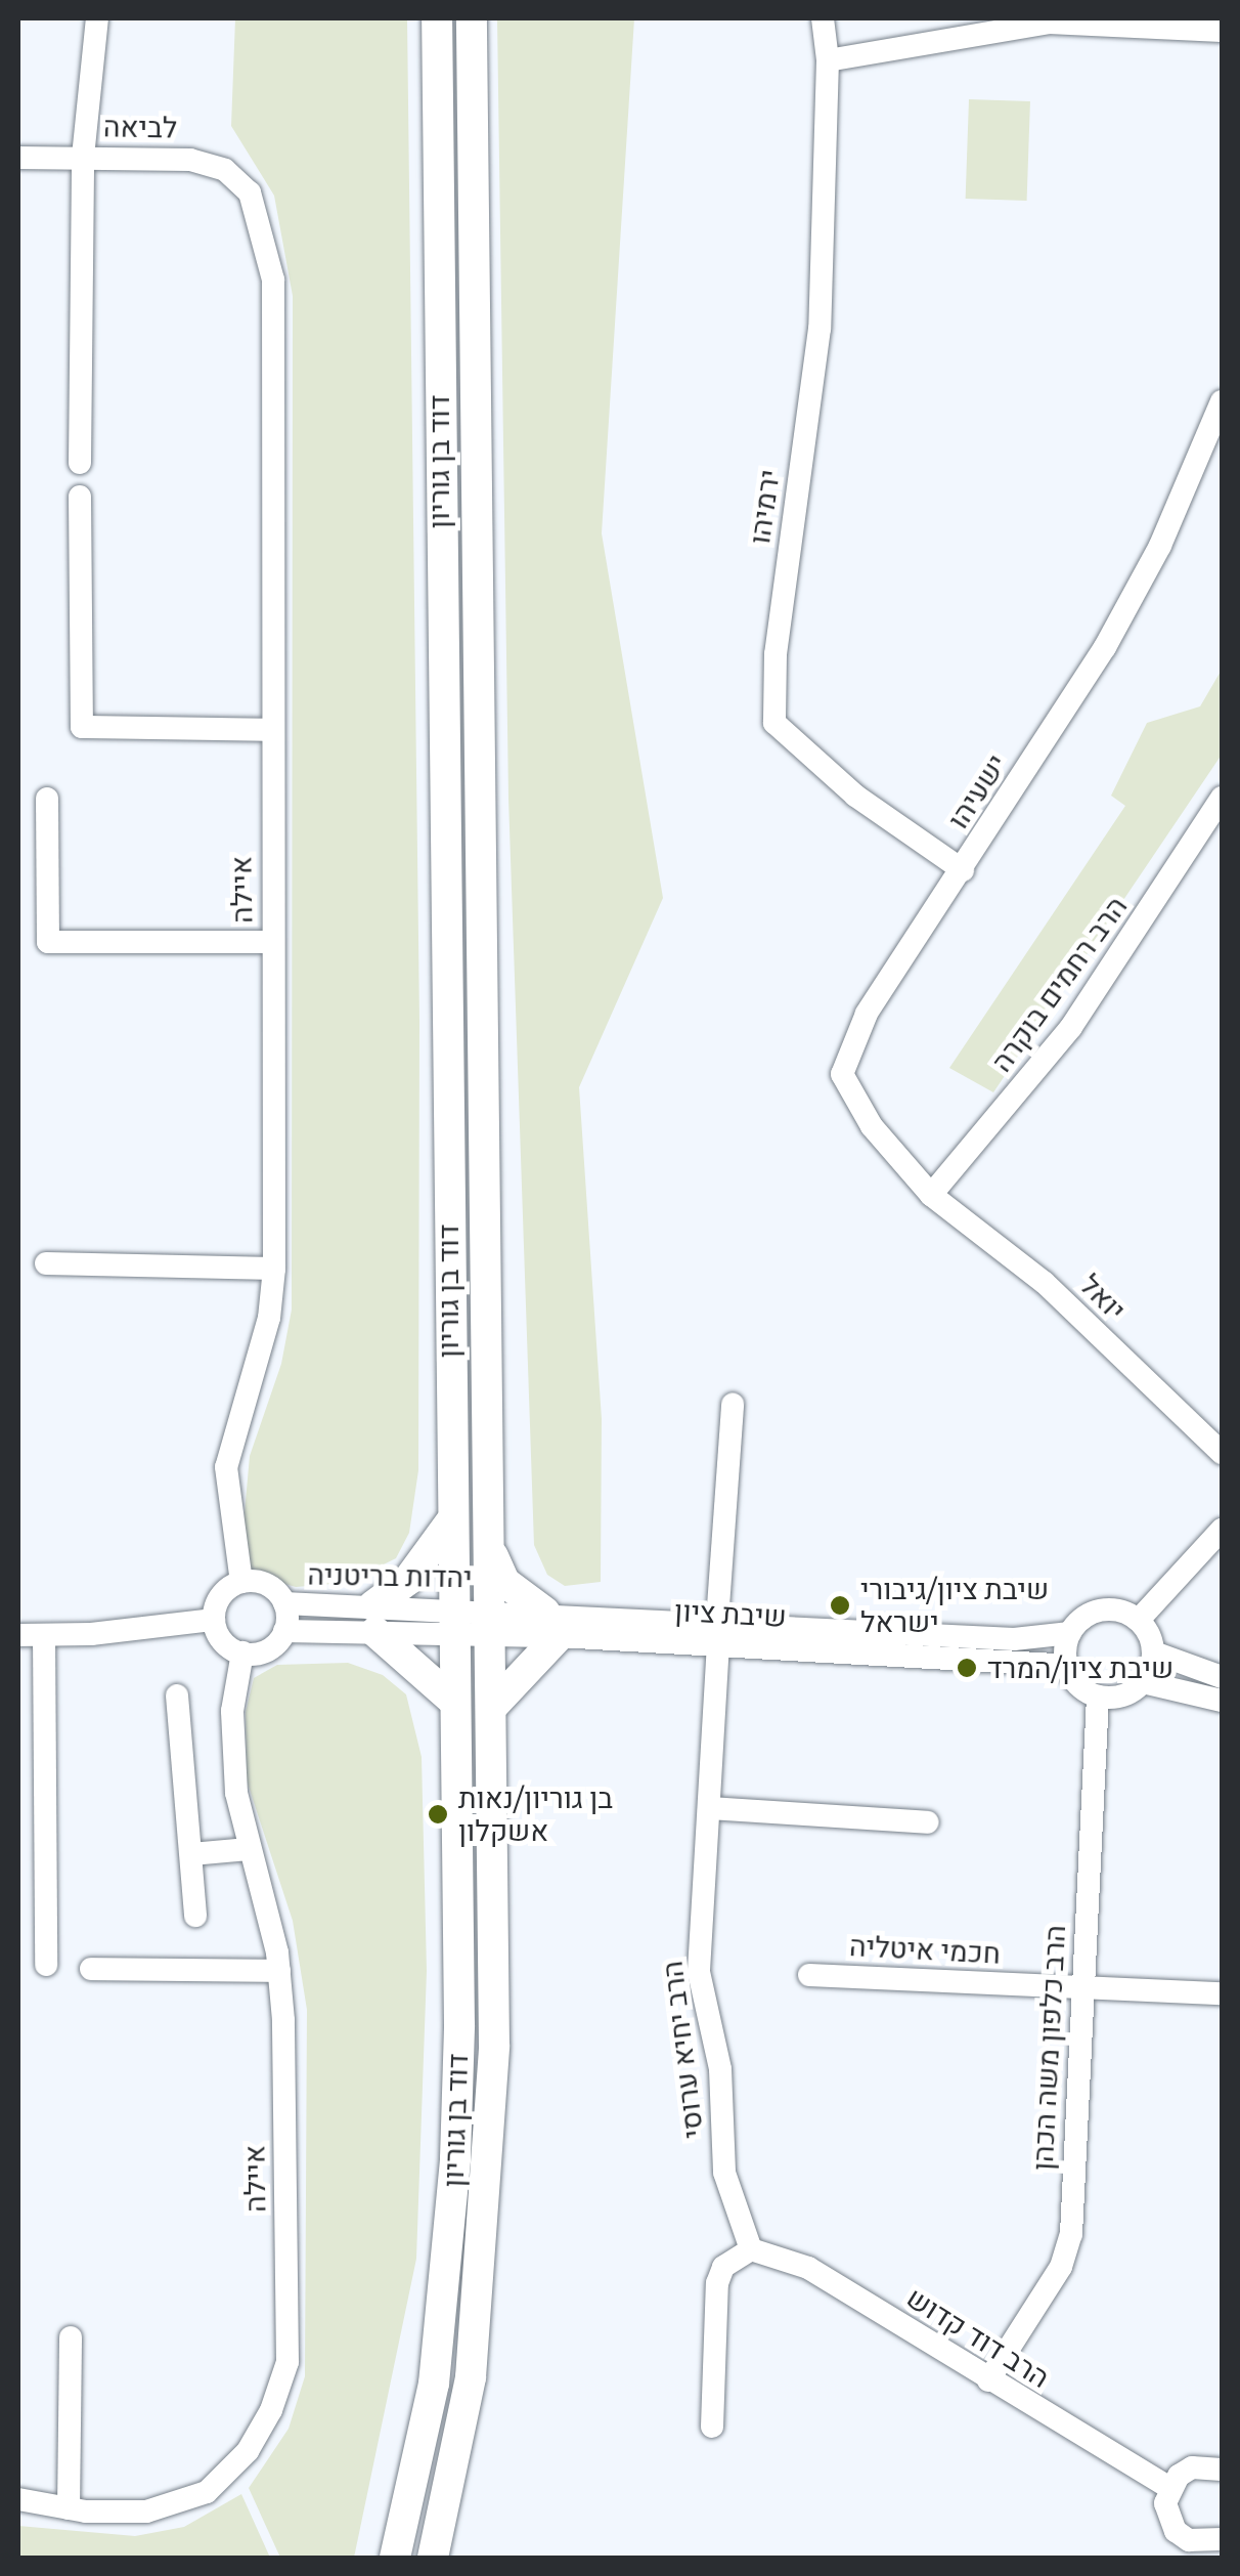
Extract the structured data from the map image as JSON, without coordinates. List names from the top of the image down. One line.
{"streets":{"main road":["דוד בן גוריון"],"street":["לביאה","ירמיהו","ישעיהו","איילה","הרב רחמים בוקרה","יואל","יהדות בריטניה","שיבת ציון","חכמי איטליה","הרב כלפון משה הכהן","הרב יחיא ערוסי","הרב דוד קדוש"]},"crossings":[["לביאה","איילה"],["דוד בן גוריון","יהדות בריטניה"],["דוד בן גוריון","שיבת ציון"],["ירמיהו","ישעיהו"],["ישעיהו","הרב רחמים בוקרה"],["ישעיהו","יואל"],["איילה","יהדות בריטניה"],["הרב רחמים בוקרה","יואל"],["יהדות בריטניה","שיבת ציון"],["שיבת ציון","הרב כלפון משה הכהן"],["שיבת ציון","הרב יחיא ערוסי"],["חכמי איטליה","הרב כלפון משה הכהן"],["הרב כלפון משה הכהן","הרב דוד קדוש"],["הרב יחיא ערוסי","הרב דוד קדוש"]],"places":["שיבת ציון/גיבורי ישראל","שיבת ציון/המרד","בן גוריון/נאות אשקלון"]}
